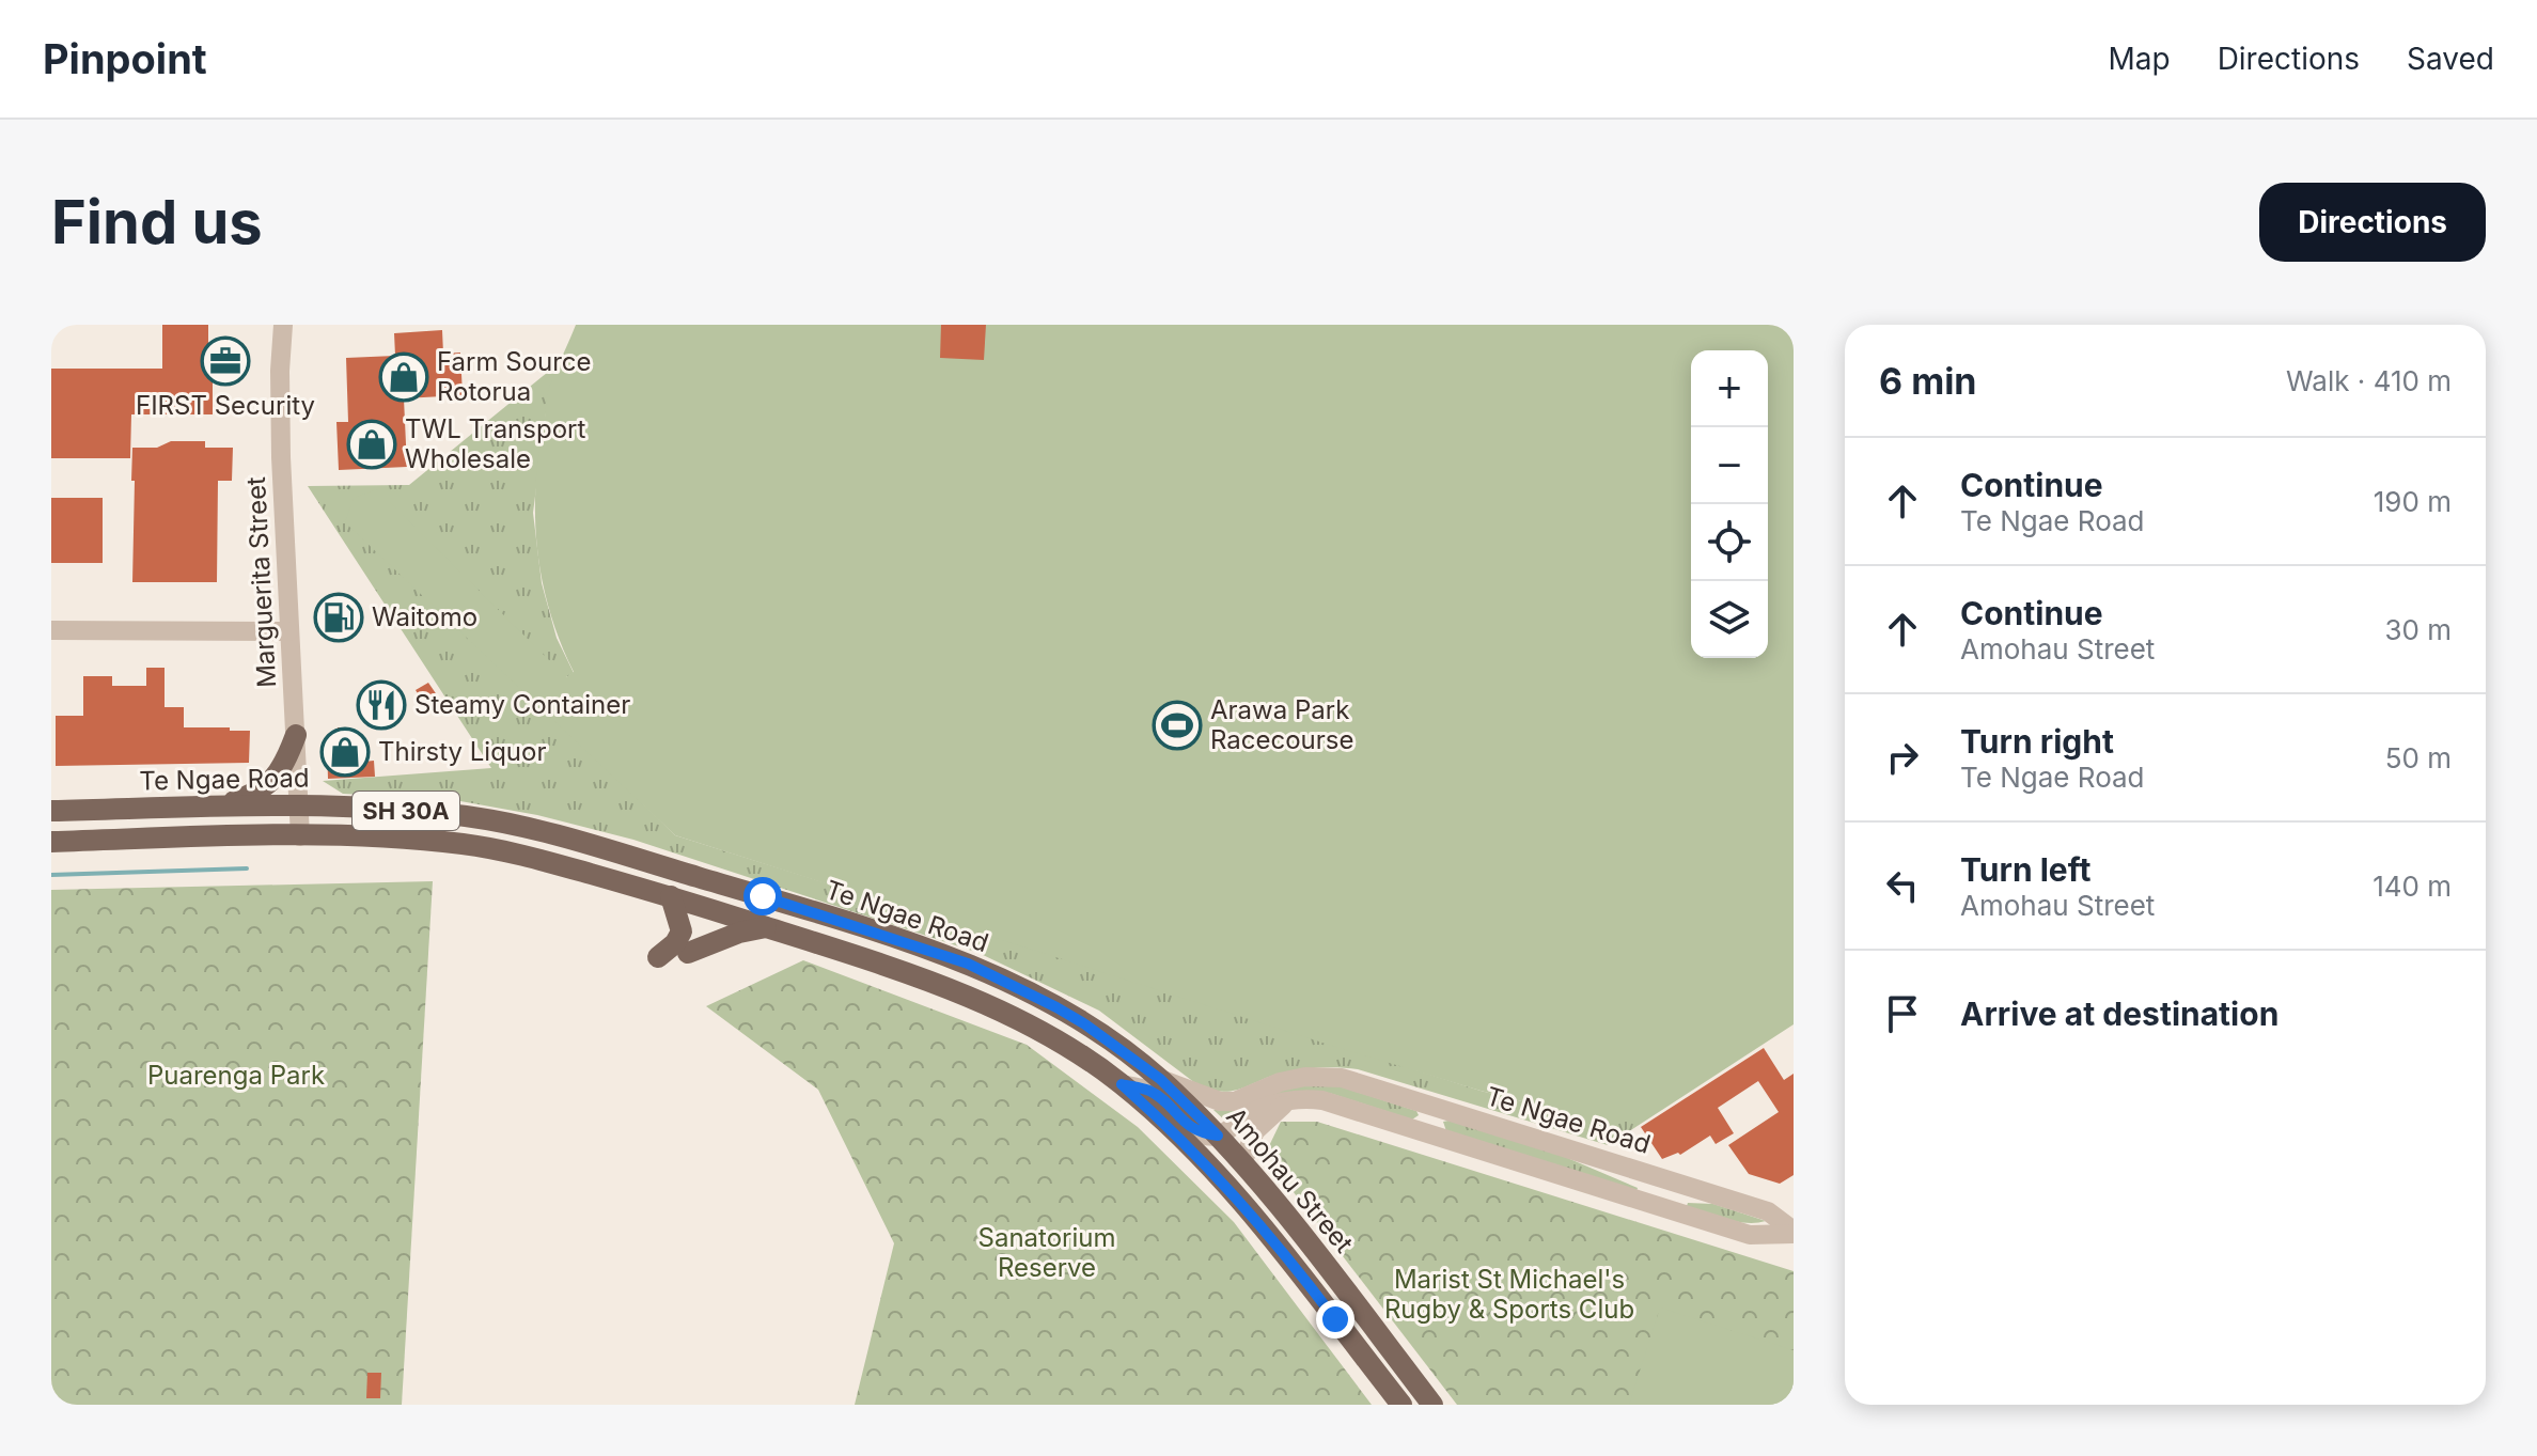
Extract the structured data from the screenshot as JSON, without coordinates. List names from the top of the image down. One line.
{"streets":{"main road":["Te Ngae Road","SH 30A","Amohau Street"],"street":["Marguerita Street"]},"crossings":[["Marguerita Street","Te Ngae Road"],["Te Ngae Road","Amohau Street"]],"parks":["Puarenga Park","Sanatorium Reserve","Marist St Michael's Rugby & Sports Club"],"places":{"office":["FIRST Security"],"shop":["Farm Source Rotorua","TWL Transport Wholesale","Thirsty Liquor"],"fuel station":["Waitomo"],"restaurant":["Steamy Container"],"sports":["Arawa Park Racecourse"]},"page":{"header":"Pinpoint","nav":["Map","Directions","Saved"],"buttons":"Directions","title":"Find us","heading":["6 min","Walk · 410 m"],"map_buttons":["+","−"],"list":[["Continue","Te Ngae Road","190 m"],["Continue","Amohau Street","30 m"],["Turn right","Te Ngae Road","50 m"],["Turn left","Amohau Street","140 m"],"Arrive at destination"]}}
